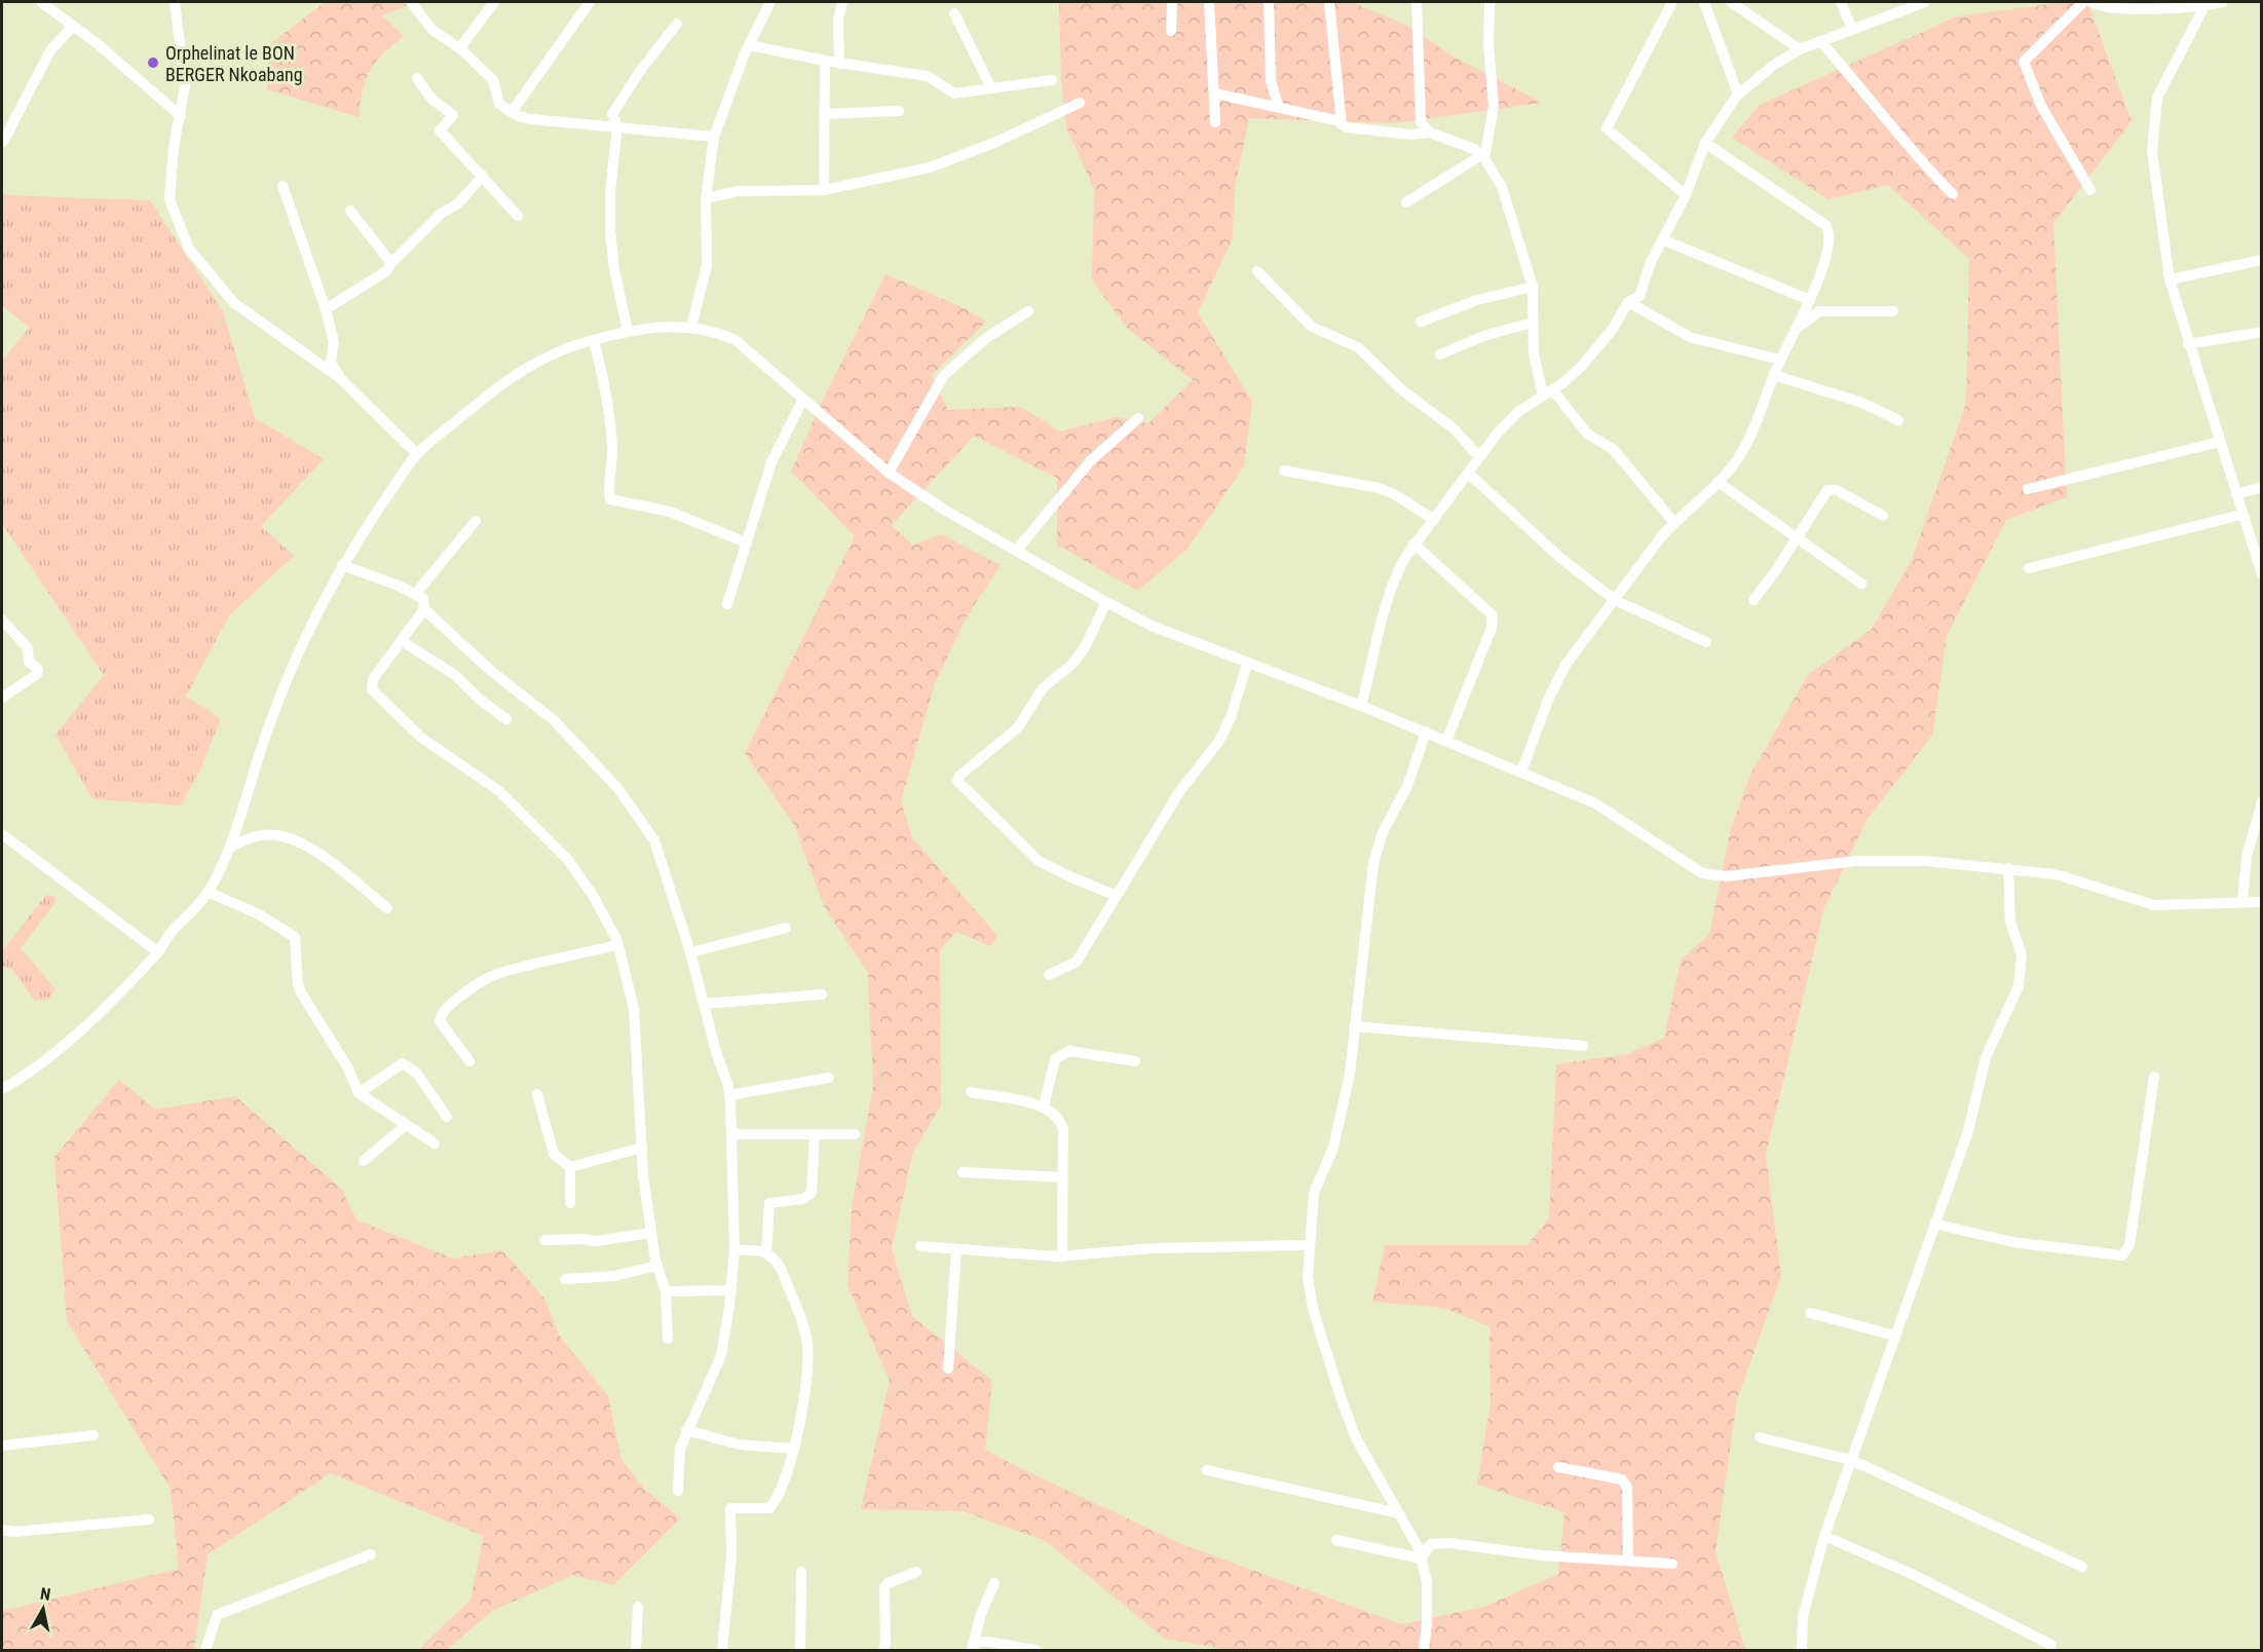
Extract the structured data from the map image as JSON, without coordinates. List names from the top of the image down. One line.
{"places":["Orphelinat le BON BERGER Nkoabang"],"north":"top"}
